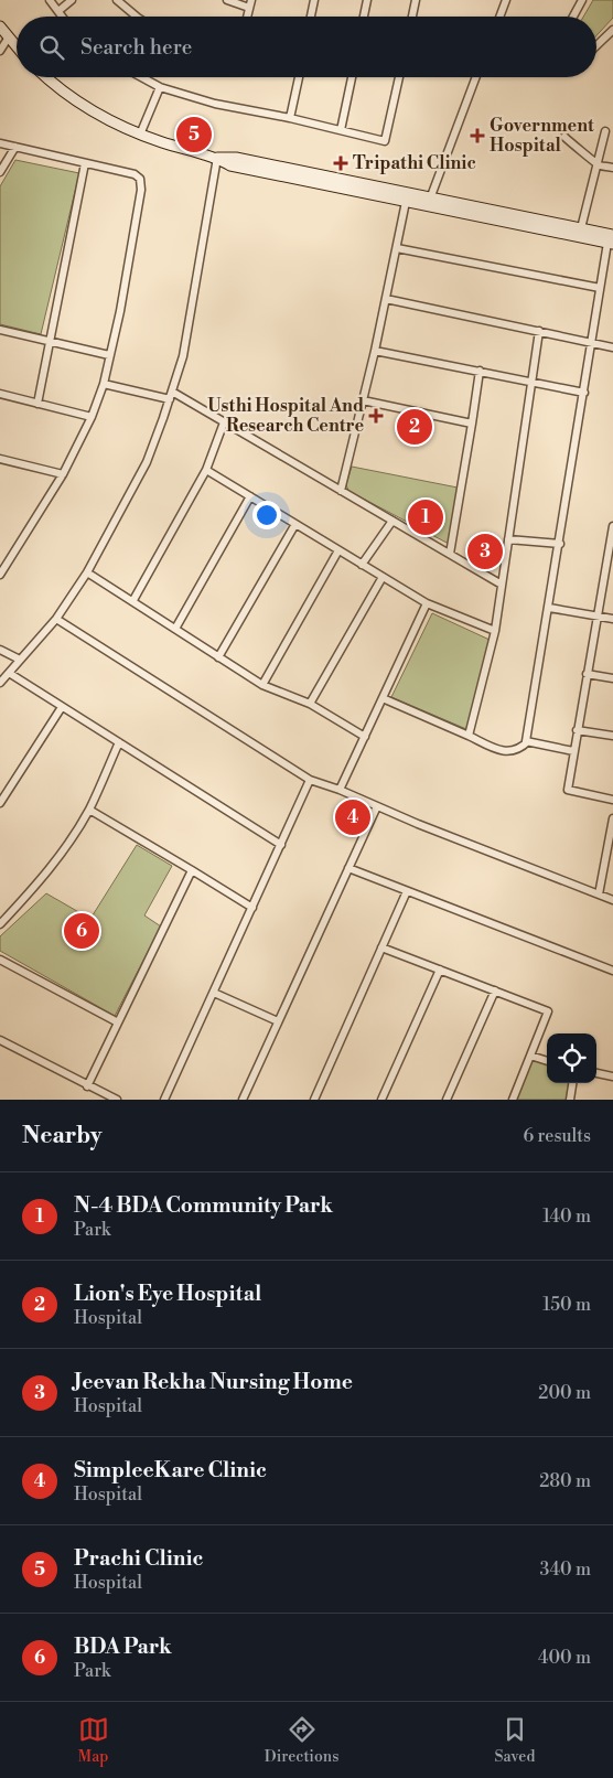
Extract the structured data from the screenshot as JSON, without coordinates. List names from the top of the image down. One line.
{"places":{"health":["Government Hospital","Tripathi Clinic","Usthi Hospital And Research Centre"]},"page":{"search":"Search here","pins":["5","2","1","3","4","6"],"heading":["Nearby","6 results"],"list":[{"mark":"1","name":"N-4 BDA Community Park","note":"Park","value":"140 m"},{"mark":"2","name":"Lion's Eye Hospital","note":"Hospital","value":"150 m"},{"mark":"3","name":"Jeevan Rekha Nursing Home","note":"Hospital","value":"200 m"},{"mark":"4","name":"SimpleeKare Clinic","note":"Hospital","value":"280 m"},{"mark":"5","name":"Prachi Clinic","note":"Hospital","value":"340 m"},{"mark":"6","name":"BDA Park","note":"Park","value":"400 m"}],"nav":["Map","Directions","Saved"]}}
